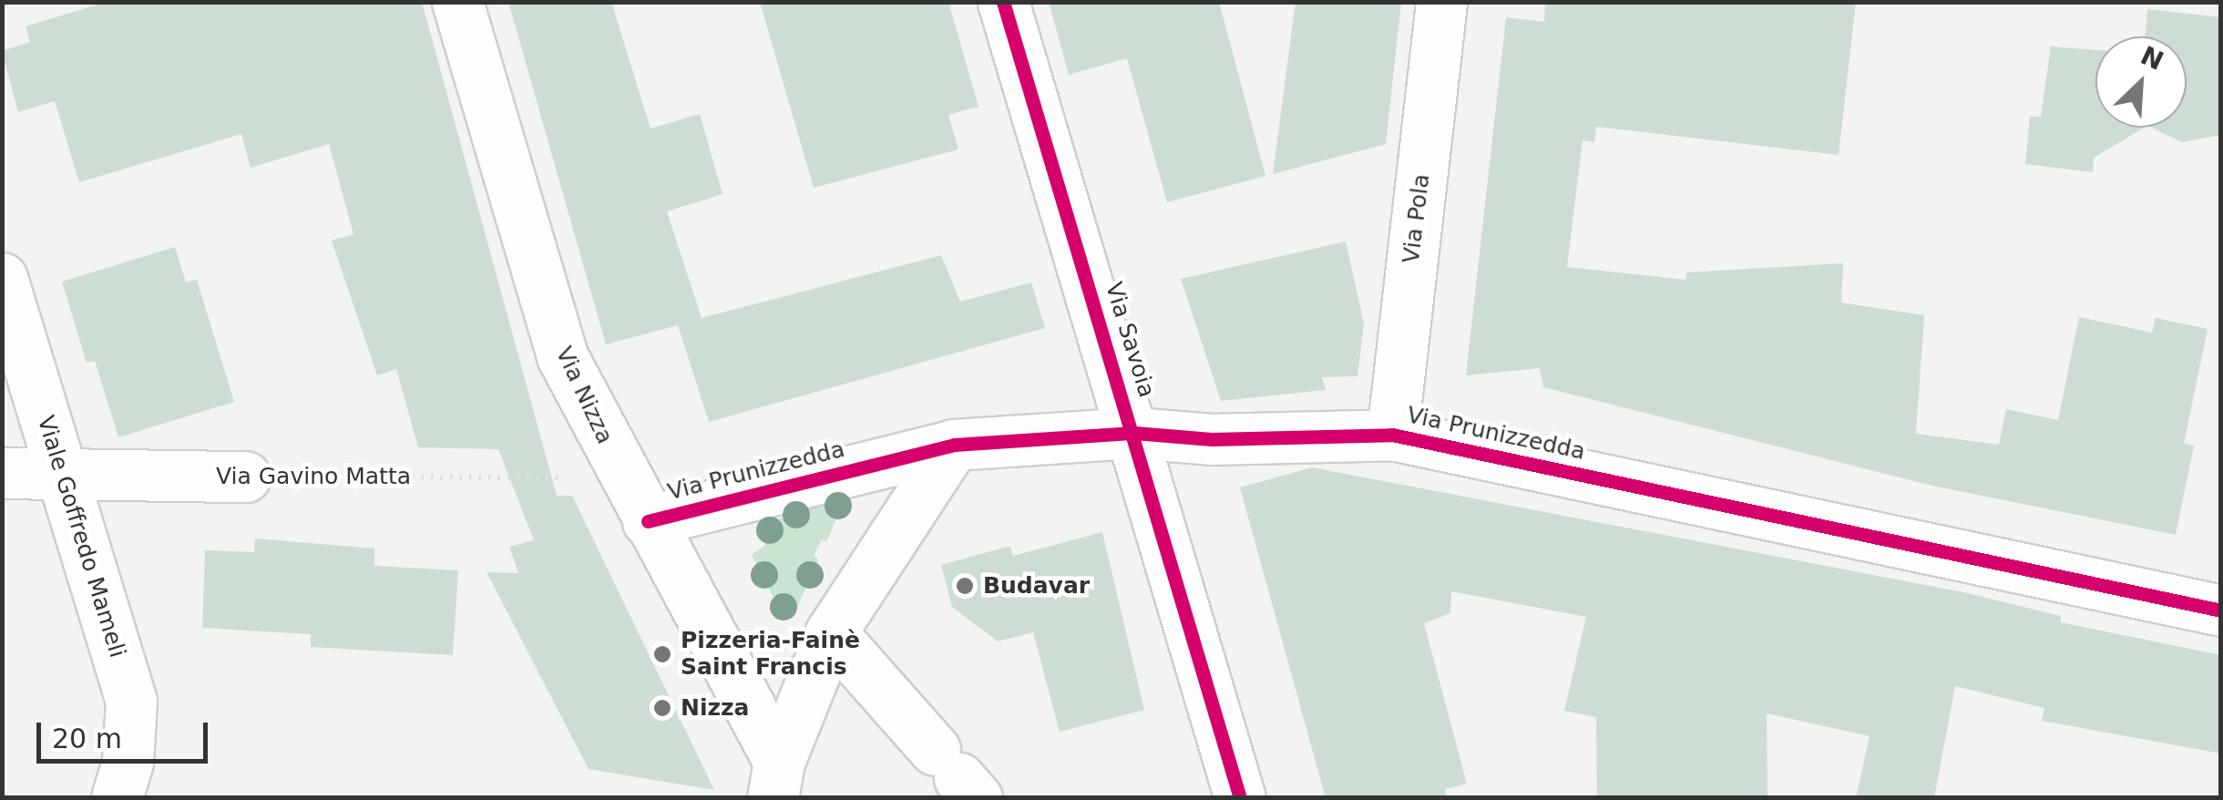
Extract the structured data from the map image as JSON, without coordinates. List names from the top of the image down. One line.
{"streets":{"street":["Via Pola","Via Savoia","Via Nizza","Via Prunizzedda","Via Gavino Matta","Viale Goffredo Mameli"]},"crossings":[["Via Pola","Via Prunizzedda"],["Via Savoia","Via Prunizzedda"],["Via Nizza","Via Prunizzedda"],["Via Nizza","Via Gavino Matta"],["Via Gavino Matta","Viale Goffredo Mameli"]],"places":["Budavar","Pizzeria-Fainè Saint Francis","Nizza"],"scale_bar":"20 m","north":"top right"}
